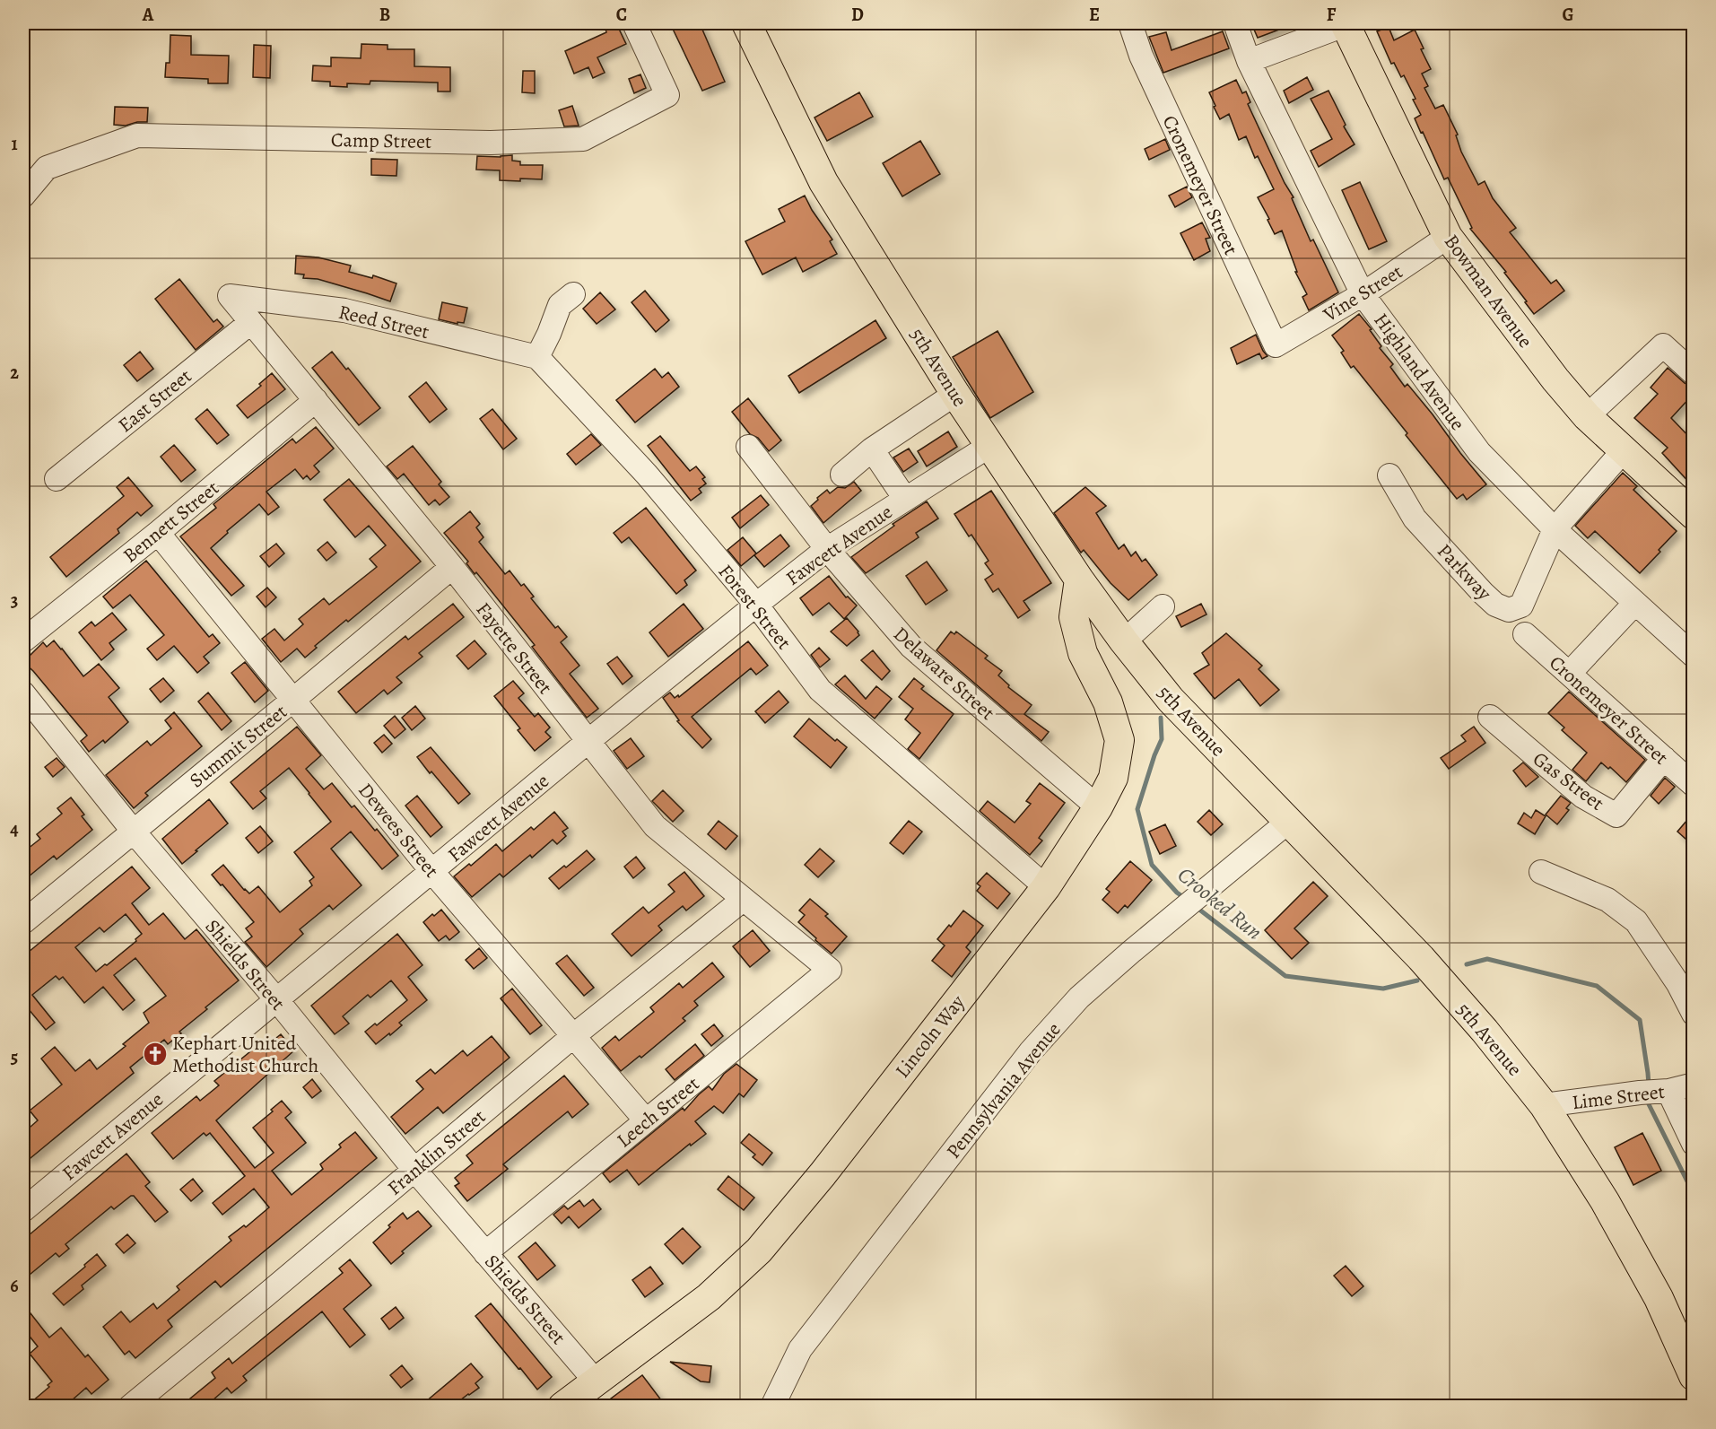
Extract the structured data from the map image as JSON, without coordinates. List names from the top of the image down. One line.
{"streets":{"main road":["Bowman Avenue","5th Avenue","Lincoln Way"],"street":["Camp Street","Cronemeyer Street","Vine Street","Reed Street","Highland Avenue","East Street","Bennett Street","Fawcett Avenue","Parkway","Forest Street","Fayette Street","Delaware Street","Summit Street","Gas Street","Dewees Street","Shields Street","Pennsylvania Avenue","Lime Street","Leech Street","Franklin Street"]},"crossings":[["Cronemeyer Street","Vine Street"],["Cronemeyer Street","Gas Street"],["Bowman Avenue","Vine Street"],["Vine Street","Highland Avenue"],["Reed Street","Forest Street"],["Reed Street","Fayette Street"],["5th Avenue","Fawcett Avenue"],["5th Avenue","Lincoln Way"],["5th Avenue","Pennsylvania Avenue"],["5th Avenue","Lime Street"],["Highland Avenue","Parkway"],["East Street","Fayette Street"],["Bennett Street","Fayette Street"],["Bennett Street","Dewees Street"],["Fawcett Avenue","Forest Street"],["Fawcett Avenue","Fayette Street"],["Fawcett Avenue","Delaware Street"],["Fawcett Avenue","Dewees Street"],["Fawcett Avenue","Shields Street"],["Forest Street","Lincoln Way"],["Fayette Street","Summit Street"],["Fayette Street","Leech Street"],["Fayette Street","Franklin Street"],["Delaware Street","Lincoln Way"],["Summit Street","Dewees Street"],["Summit Street","Shields Street"],["Dewees Street","Leech Street"],["Dewees Street","Franklin Street"],["Shields Street","Lincoln Way"],["Shields Street","Leech Street"],["Shields Street","Franklin Street"]],"water":["Crooked Run"],"places":{"church":["Kephart United Methodist Church"]},"grid":{"columns":["A","B","C","D","E","F","G"],"rows":["1","2","3","4","5","6"]}}
